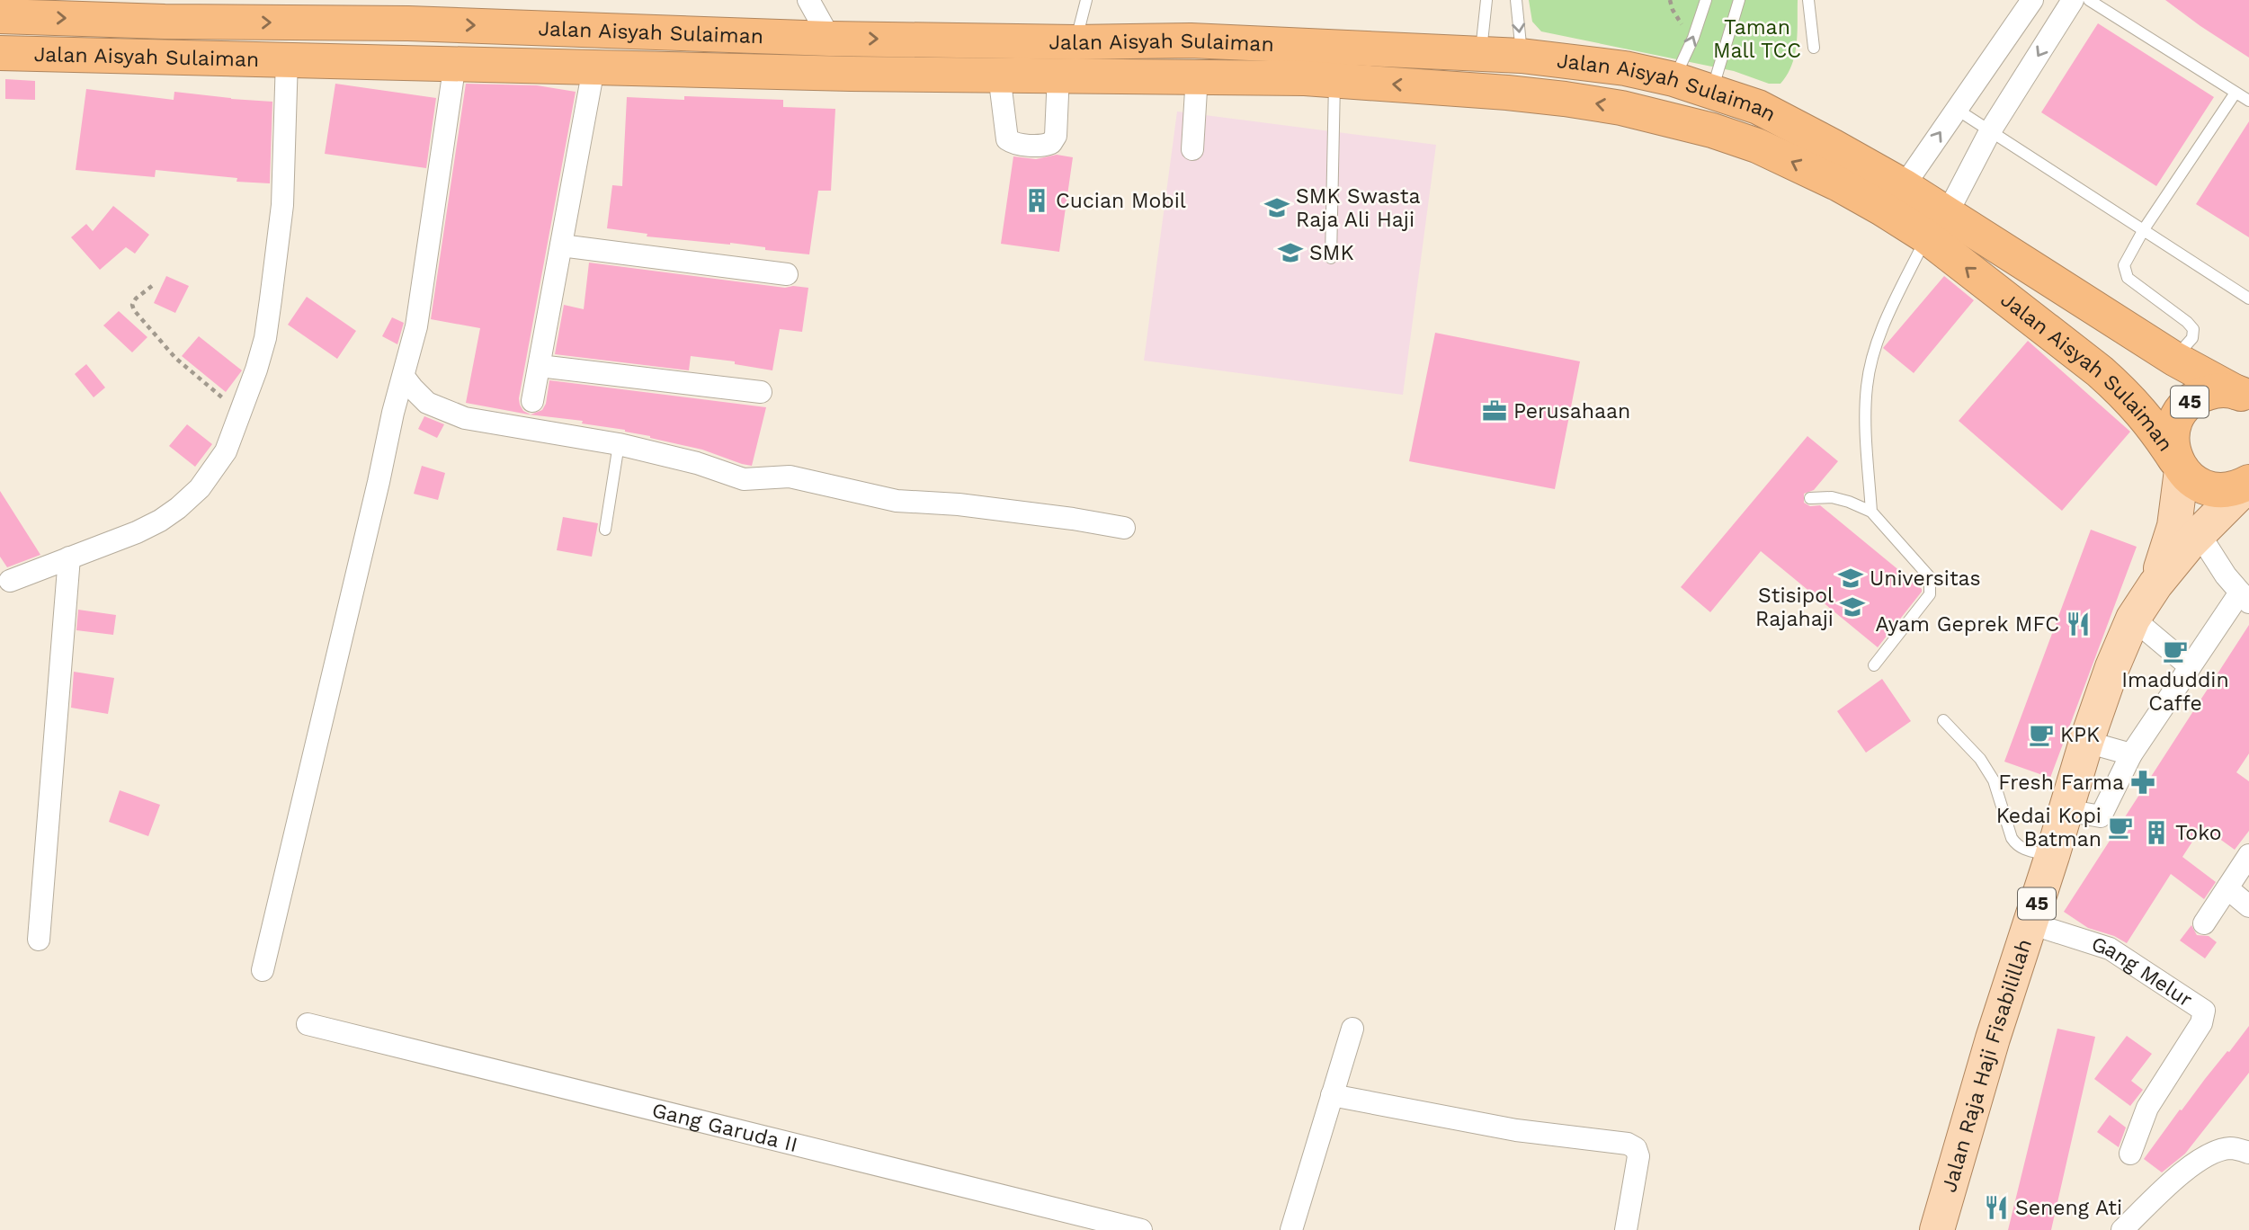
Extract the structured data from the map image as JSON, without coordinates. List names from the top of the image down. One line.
{"streets":{"highway":["Jalan Aisyah Sulaiman","45","Jalan Raja Haji Fisabilillah"],"street":["Gang Melur","Gang Garuda II"]},"crossings":[["Jalan Aisyah Sulaiman","Jalan Raja Haji Fisabilillah"],["Gang Melur","Jalan Raja Haji Fisabilillah"]],"parks":["Taman Mall TCC"],"places":{"building":["Cucian Mobil","Toko"],"school or university":["SMK Swasta Raja Ali Haji","SMK","Universitas","Stisipol Rajahaji"],"office":["Perusahaan"],"restaurant":["Ayam Geprek MFC","Seneng Ati"],"cafe":["Imaduddin Caffe","KPK","Kedai Kopi Batman"],"pharmacy":["Fresh Farma"]}}
